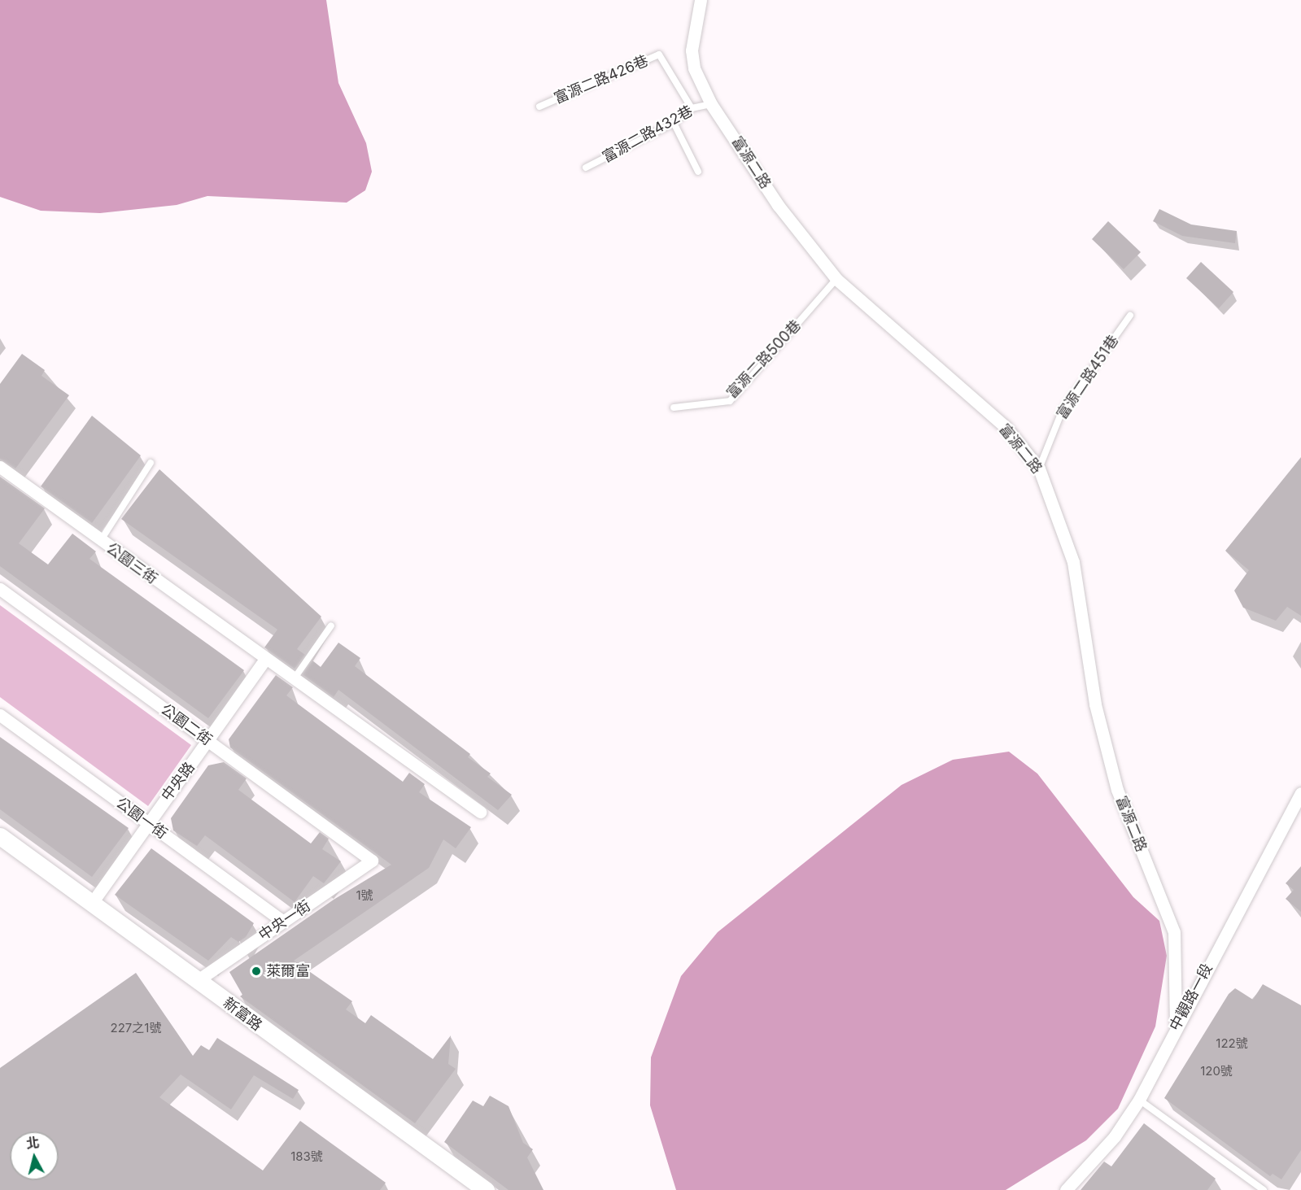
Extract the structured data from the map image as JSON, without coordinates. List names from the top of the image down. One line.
{"streets":{"street":["富源二路","公園三街","公園二街","中央路","公園一街","中央一街","中觀路一段","新富路"],"lane":["富源二路426巷","富源二路432巷","富源二路500巷","富源二路451巷"]},"crossings":[["富源二路426巷","富源二路432巷"],["富源二路432巷","富源二路"],["富源二路","富源二路500巷"],["富源二路","富源二路451巷"],["富源二路","中觀路一段"],["公園三街","中央路"],["公園二街","中央路"],["公園二街","中央一街"],["中央路","公園一街"],["中央路","新富路"],["公園一街","中央一街"],["中央一街","新富路"]],"places":["萊爾富"],"house_numbers":["1號","227之1號","122號","120號","183號"],"north":"top"}
